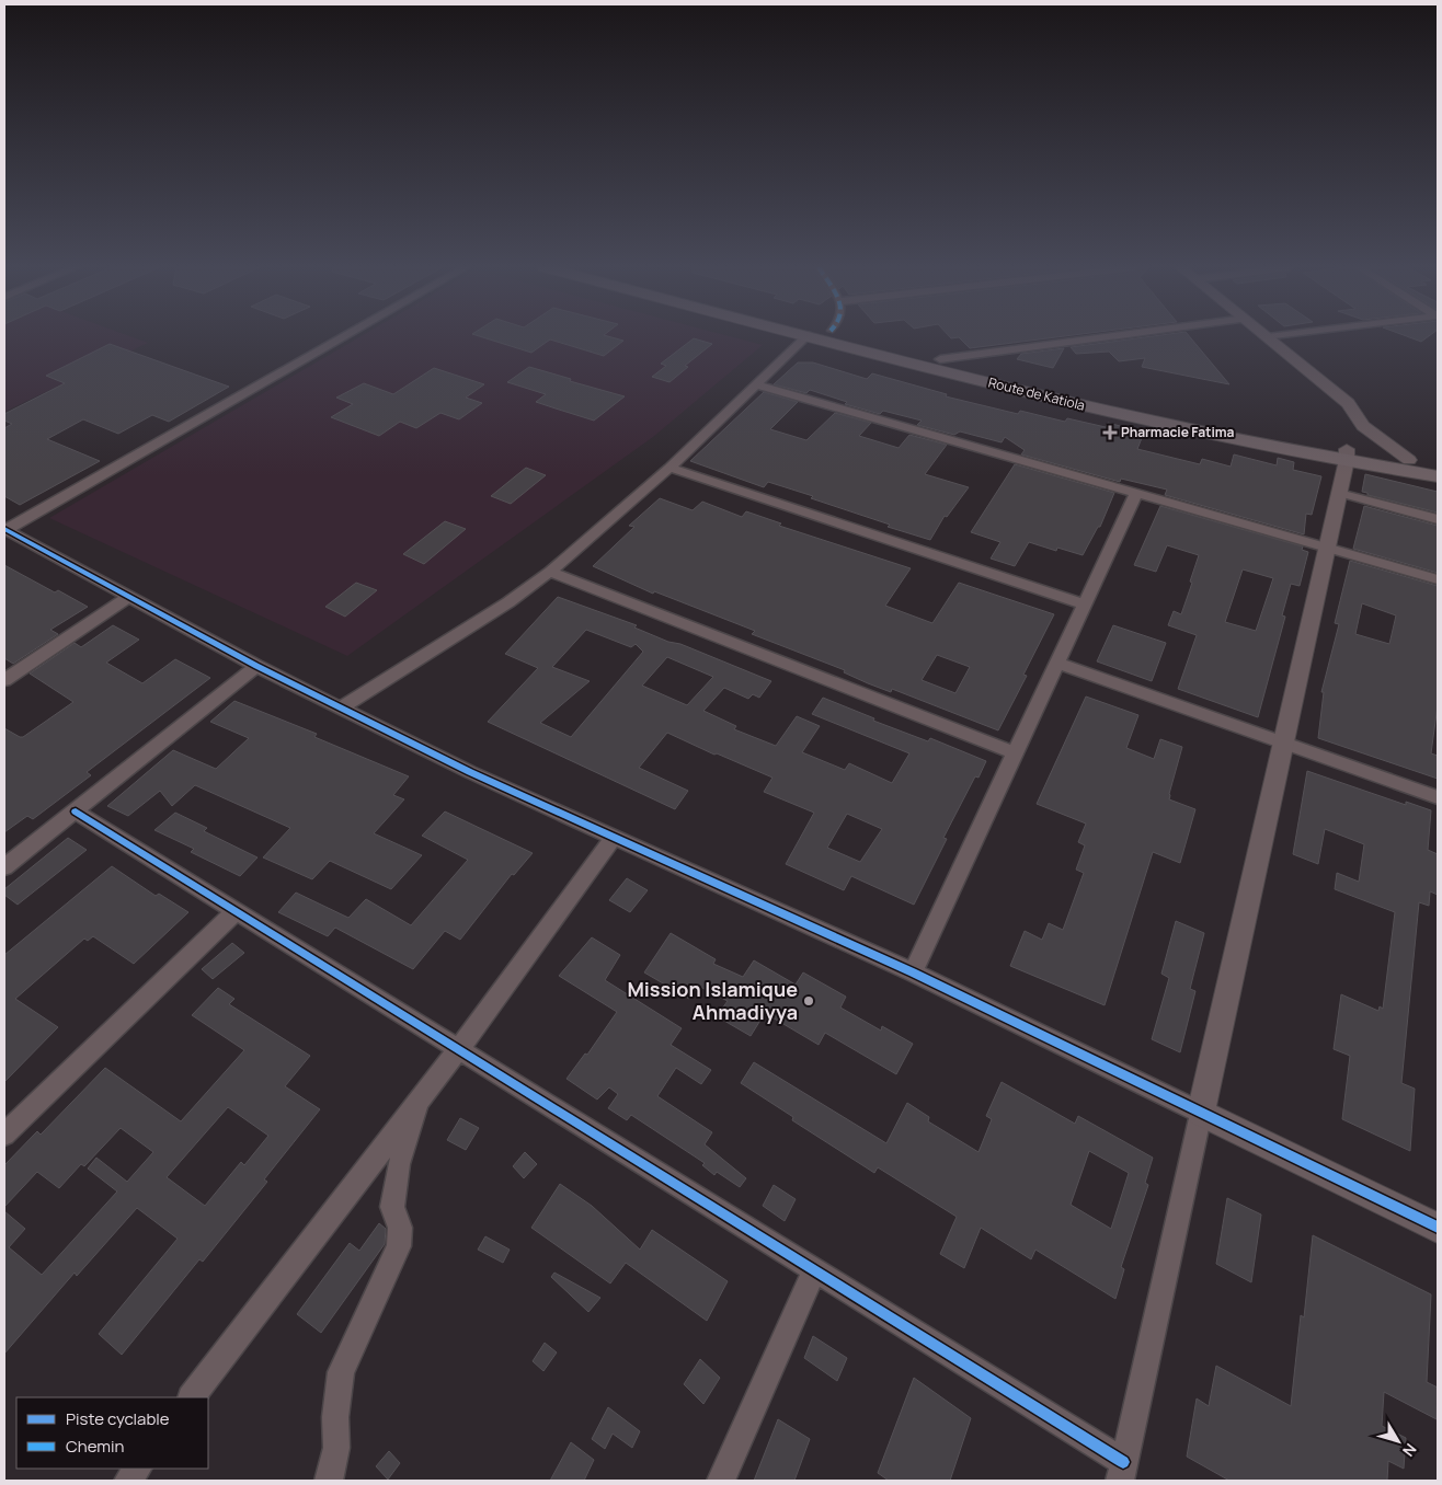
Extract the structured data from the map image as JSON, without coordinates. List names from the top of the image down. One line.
{"streets":{"highway":["Route de Katiola"]},"places":{"health":["Pharmacie Fatima"],"other":["Mission Islamique Ahmadiyya"]},"legend":["Piste cyclable","Chemin"],"north":"bottom right"}
